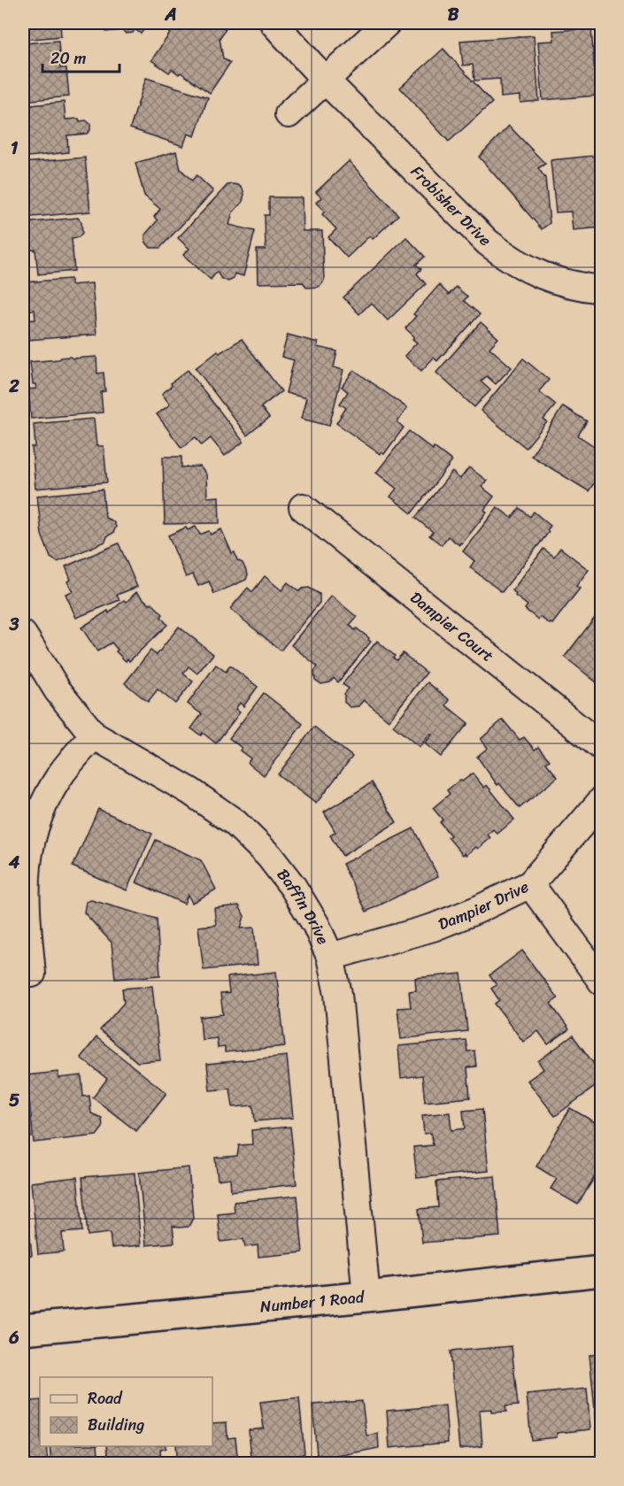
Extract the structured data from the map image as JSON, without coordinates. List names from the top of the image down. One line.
{"streets":{"main road":["Number 1 Road"],"street":["Frobisher Drive","Dampier Court","Dampier Drive","Baffin Drive"]},"crossings":[["Dampier Drive","Baffin Drive"],["Baffin Drive","Number 1 Road"]],"legend":["Road","Building"],"scale_bar":"20 m","grid":{"columns":["A","B"],"rows":["1","2","3","4","5","6"]}}
